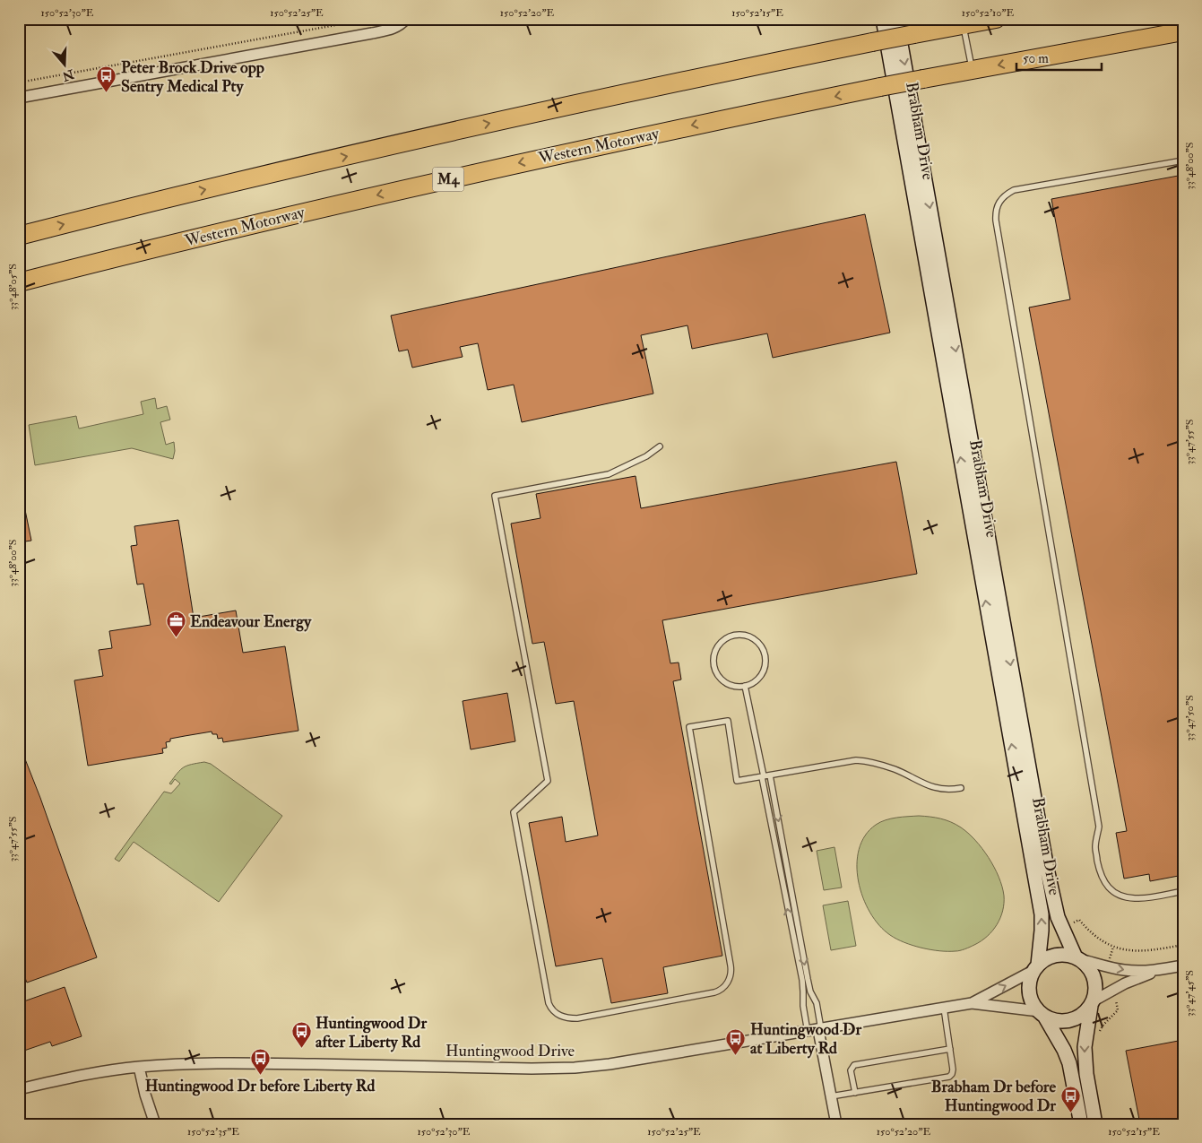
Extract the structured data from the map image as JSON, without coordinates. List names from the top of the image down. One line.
{"streets":{"highway":["Western Motorway","M4"],"main road":["Brabham Drive"],"street":["Huntingwood Drive"]},"crossings":[["Brabham Drive","Huntingwood Drive"]],"places":{"bus stop":["Peter Brock Drive opp Sentry Medical Pty","Huntingwood Dr after Liberty Rd","Huntingwood Dr at Liberty Rd","Huntingwood Dr before Liberty Rd","Brabham Dr before Huntingwood Dr"],"office":["Endeavour Energy"]},"scale_bar":"50 m","north":"bottom","coordinates":["150°52'30\"E","150°52'25\"E","150°52'20\"E","150°52'15\"E","150°52'10\"E","33°48'00\"S","33°48'05\"S","33°47'55\"S","33°47'50\"S","33°47'45\"S","150°52'35\"E"]}
